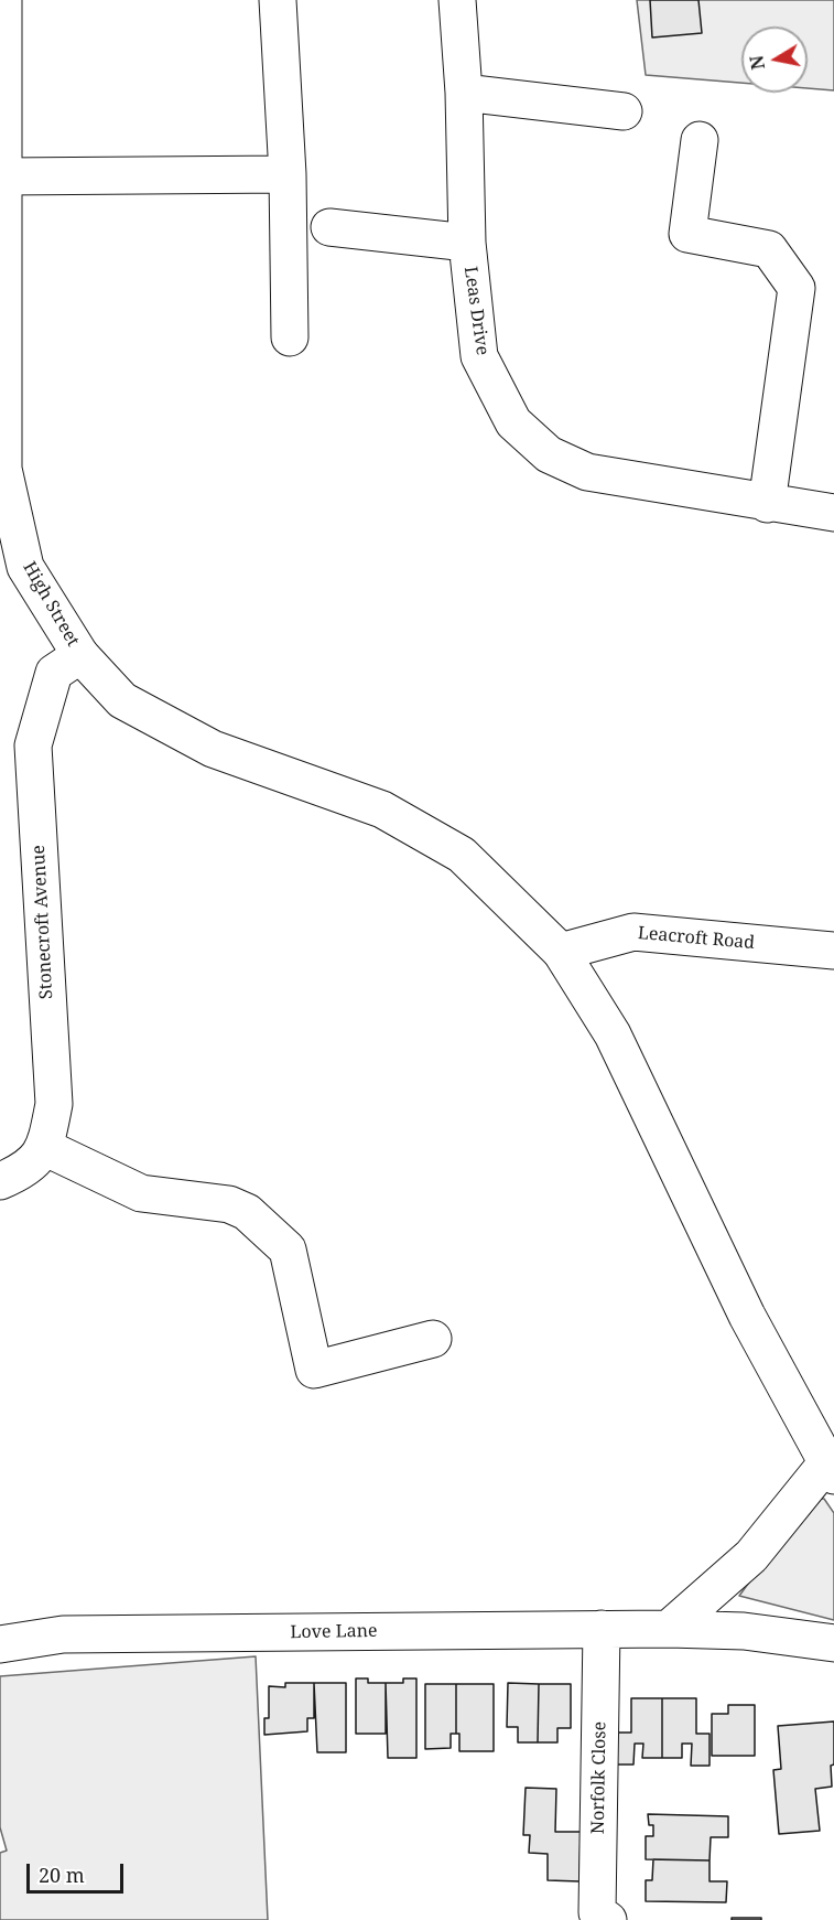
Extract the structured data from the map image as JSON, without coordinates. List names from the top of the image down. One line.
{"streets":{"street":["Leas Drive","High Street","Stonecroft Avenue","Leacroft Road","Love Lane","Norfolk Close"]},"crossings":[["High Street","Stonecroft Avenue"],["High Street","Leacroft Road"],["Love Lane","Norfolk Close"]],"scale_bar":"20 m","north":"left"}
